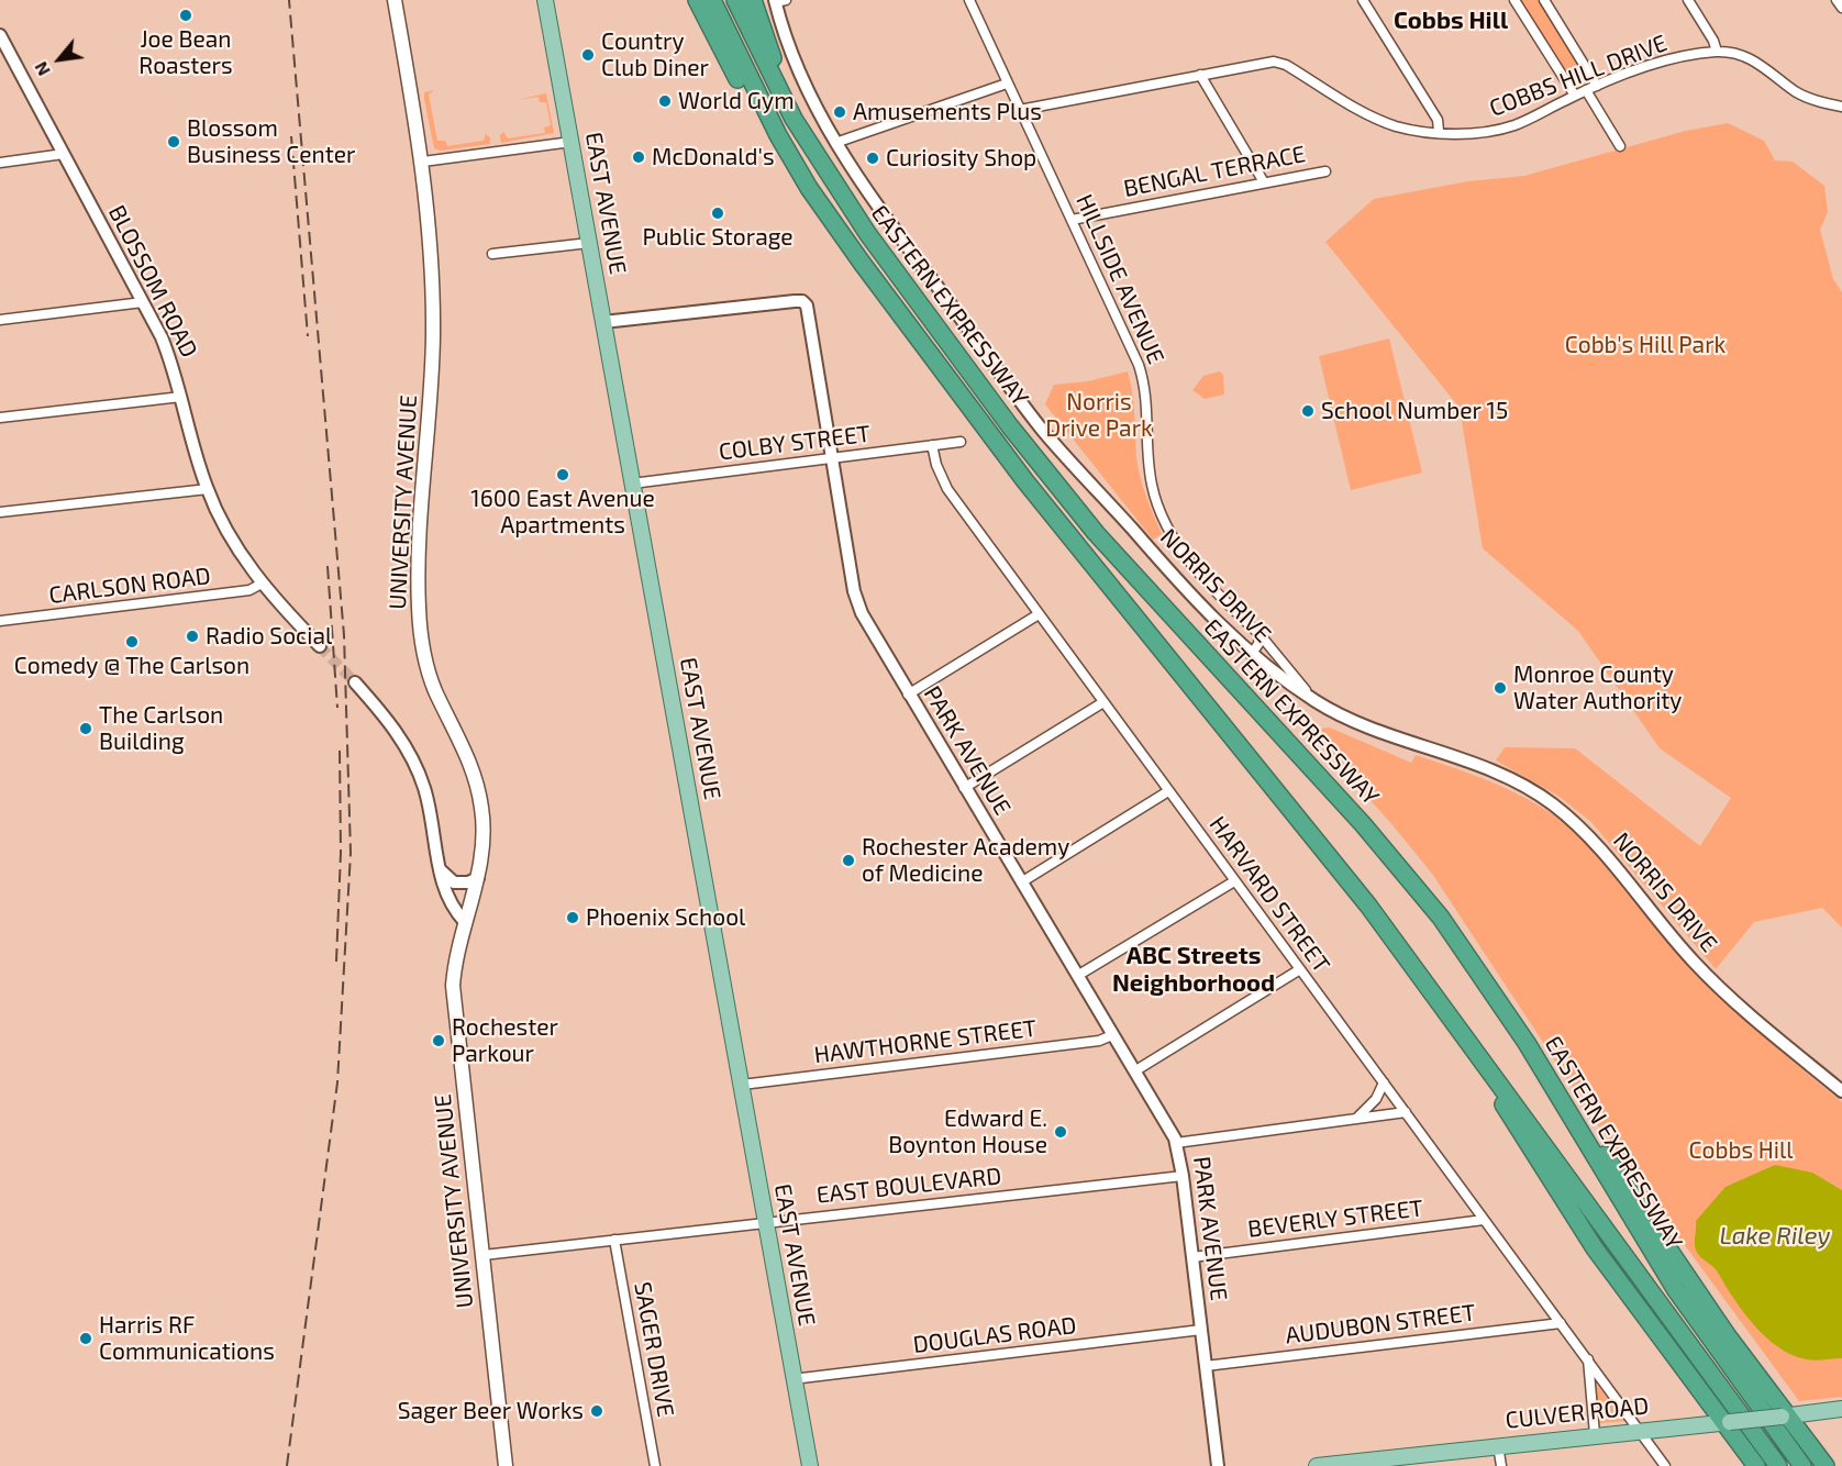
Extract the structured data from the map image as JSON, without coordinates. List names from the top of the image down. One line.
{"streets":{"highway":["EASTERN EXPRESSWAY"],"main road":["EAST AVENUE","UNIVERSITY AVENUE","CULVER ROAD"],"street":["COBBS HILL DRIVE","BENGAL TERRACE","HILLSIDE AVENUE","BLOSSOM ROAD","COLBY STREET","CARLSON ROAD","NORRIS DRIVE","PARK AVENUE","HARVARD STREET","HAWTHORNE STREET","EAST BOULEVARD","BEVERLY STREET","AUDUBON STREET","DOUGLAS ROAD","SAGER DRIVE"]},"crossings":[["COBBS HILL DRIVE","HILLSIDE AVENUE"],["BENGAL TERRACE","HILLSIDE AVENUE"],["EAST AVENUE","COLBY STREET"],["EAST AVENUE","PARK AVENUE"],["EAST AVENUE","HAWTHORNE STREET"],["EAST AVENUE","EAST BOULEVARD"],["EAST AVENUE","DOUGLAS ROAD"],["HILLSIDE AVENUE","NORRIS DRIVE"],["BLOSSOM ROAD","CARLSON ROAD"],["COLBY STREET","PARK AVENUE"],["COLBY STREET","HARVARD STREET"],["UNIVERSITY AVENUE","EAST BOULEVARD"],["PARK AVENUE","HAWTHORNE STREET"],["PARK AVENUE","EAST BOULEVARD"],["PARK AVENUE","BEVERLY STREET"],["PARK AVENUE","AUDUBON STREET"],["PARK AVENUE","DOUGLAS ROAD"],["HARVARD STREET","BEVERLY STREET"],["HARVARD STREET","AUDUBON STREET"],["HARVARD STREET","CULVER ROAD"],["EAST BOULEVARD","SAGER DRIVE"]],"districts":["Cobbs Hill","ABC Streets Neighborhood"],"water":["Lake Riley"],"parks":["Cobb's Hill Park","Norris Drive Park","Cobbs Hill"],"places":["Joe Bean Roasters","Country Club Diner","World Gym","Amusements Plus","Blossom Business Center","McDonald's","Curiosity Shop","Public Storage","School Number 15","1600 East Avenue Apartments","Radio Social","Comedy @ The Carlson","Monroe County Water Authority","The Carlson Building","Rochester Academy of Medicine","Phoenix School","Rochester Parkour","Edward E. Boynton House","Harris RF Communications","Sager Beer Works"],"north":"bottom left"}
